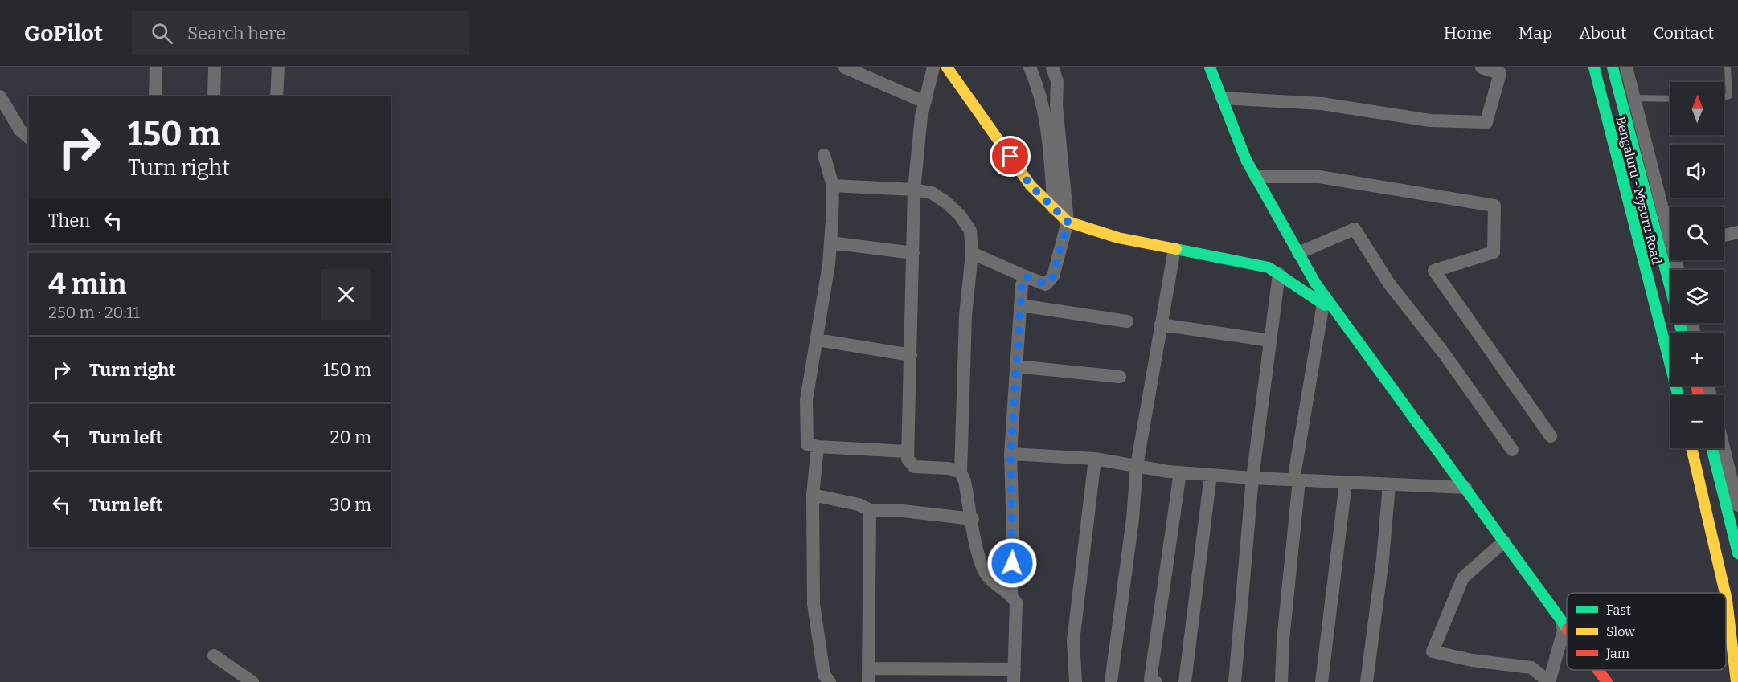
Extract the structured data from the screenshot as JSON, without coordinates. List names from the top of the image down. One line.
{"streets":{"main road":["Bengaluru - Mysuru Road"]},"legend":["Fast","Slow","Jam"],"north":"top","page":{"header":"GoPilot","search":"Search here","nav":["Home","Map","About","Contact"],"map_buttons":["+","−"],"turn":["150 m","Turn right"],"then":"Then","heading":["4 min","250 m · 20:11"],"list":[{"name":"Turn right","value":"150 m"},{"name":"Turn left","value":"20 m"},{"name":"Turn left","value":"30 m"}]}}
